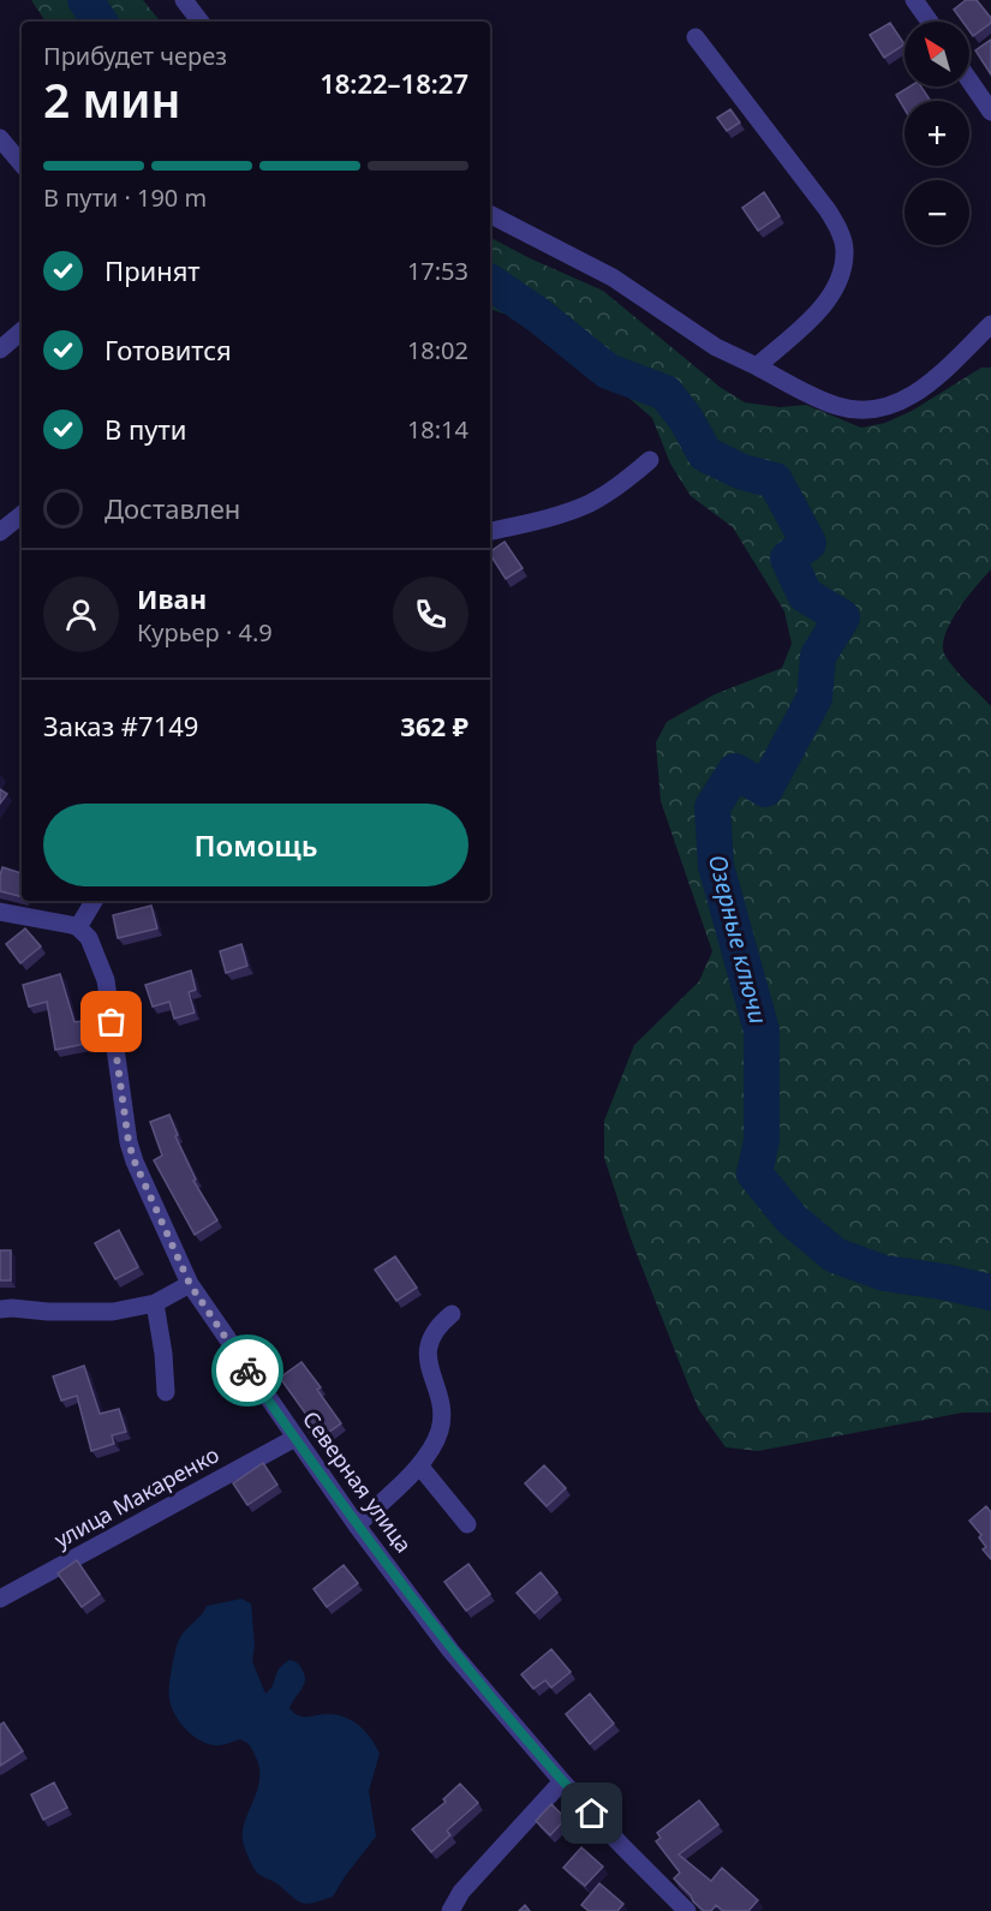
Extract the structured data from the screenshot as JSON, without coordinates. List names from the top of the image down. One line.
{"streets":{"street":["Северная улица","улица Макаренко"]},"crossings":[["Северная улица","улица Макаренко"]],"water":["Озерные ключи"],"north":"top left","page":{"map_buttons":["+","−"],"heading":["2 мин","Прибудет через","18:22–18:27"],"panel":["Иван","Курьер · 4.9","Заказ #7149","362 ₽"],"bar":"В пути · 190 m","list":[["Принят","17:53"],["Готовится","18:02"],["В пути","18:14"],"Доставлен"],"buttons":"Помощь"}}
